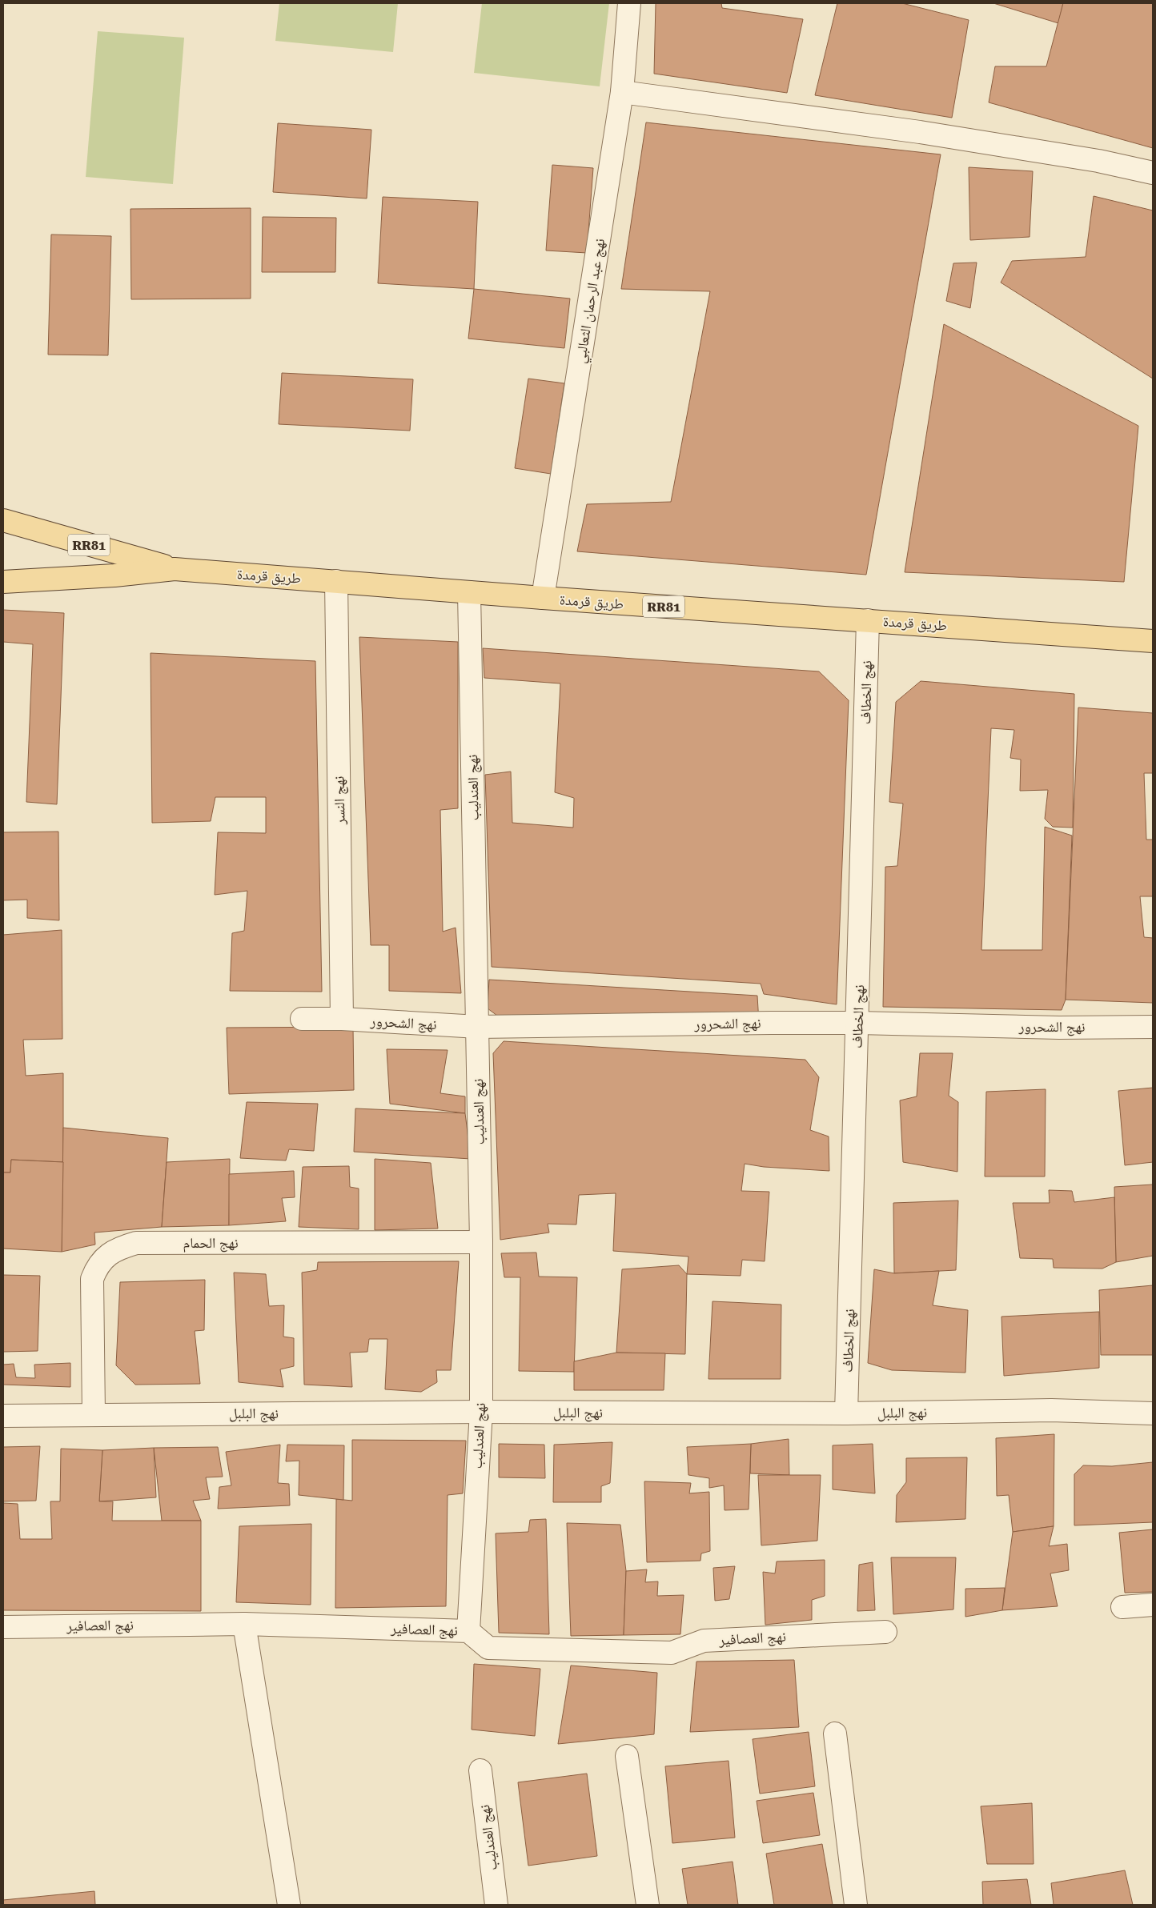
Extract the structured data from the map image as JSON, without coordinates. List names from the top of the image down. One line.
{"streets":{"main road":["RR81","طريق قرمدة"],"street":["نهج عبد الرحمان الثعالبي","نهج الخطاف","نهج العندليب","نهج النسر","نهج الشحرور","نهج الحمام","نهج البلبل","نهج العصافير"]},"crossings":[["نهج عبد الرحمان الثعالبي","طريق قرمدة"],["طريق قرمدة","نهج الخطاف"],["طريق قرمدة","نهج العندليب"],["طريق قرمدة","نهج النسر"],["نهج الخطاف","نهج الشحرور"],["نهج الخطاف","نهج البلبل"],["نهج العندليب","نهج الشحرور"],["نهج العندليب","نهج الحمام"],["نهج العندليب","نهج البلبل"],["نهج العندليب","نهج العصافير"],["نهج النسر","نهج الشحرور"],["نهج الحمام","نهج البلبل"]]}
